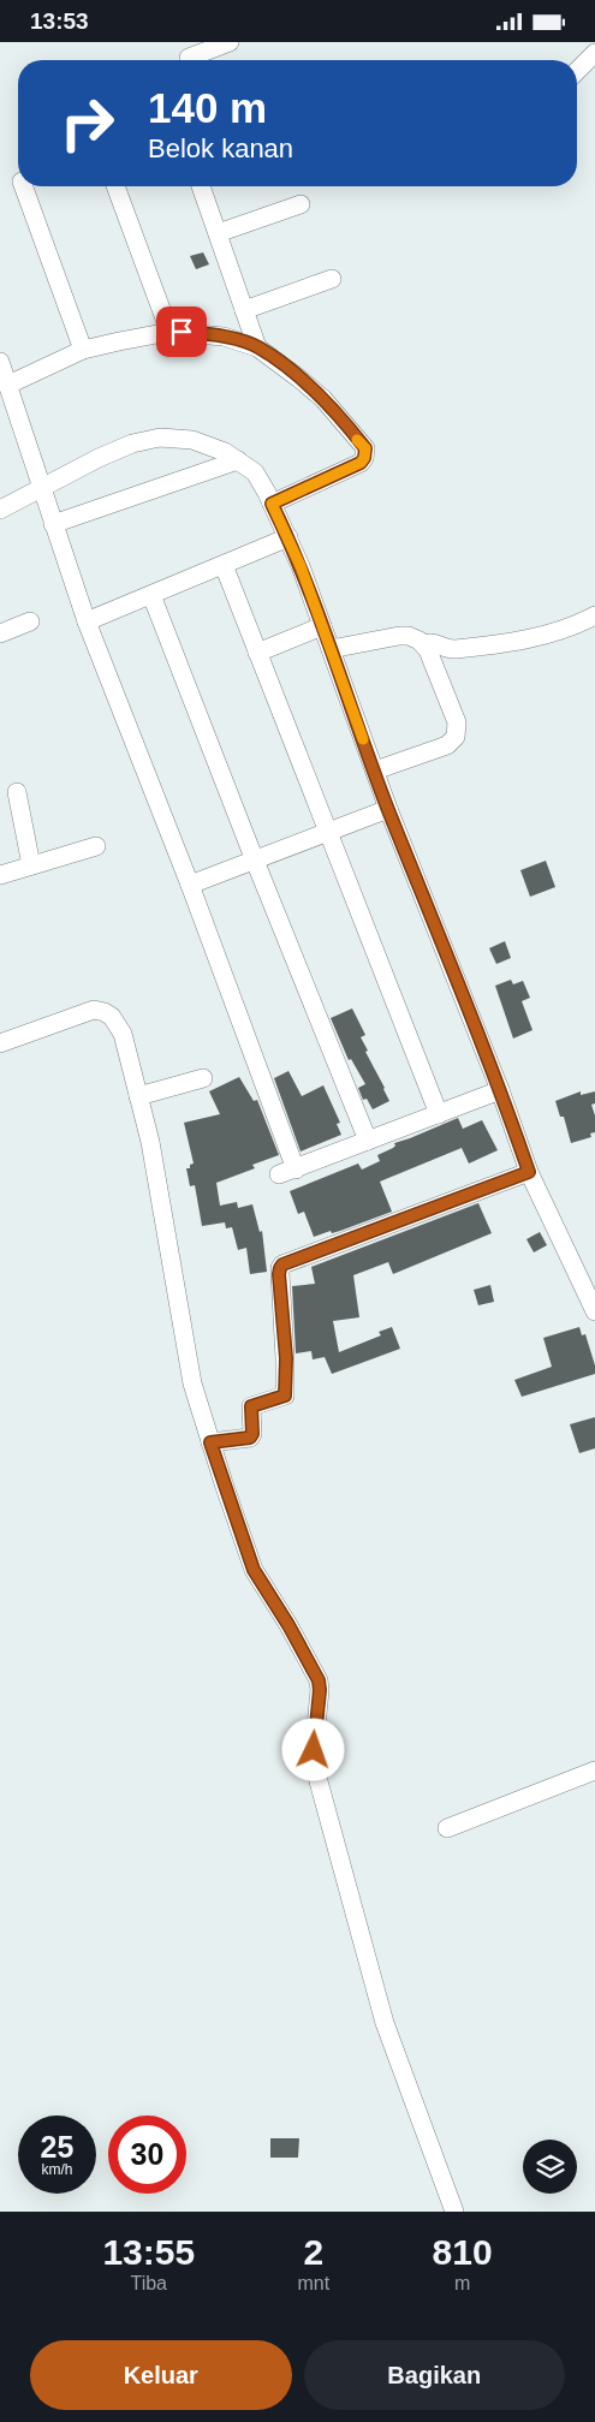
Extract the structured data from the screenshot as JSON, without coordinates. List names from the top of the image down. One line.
{"page":{"status":"13:53","turn":["140 m","Belok kanan"],"speed":"25 km/h","limit":"30","eta":["13:55","Tiba","2","mnt","810","m"],"buttons":["Keluar","Bagikan"]}}
